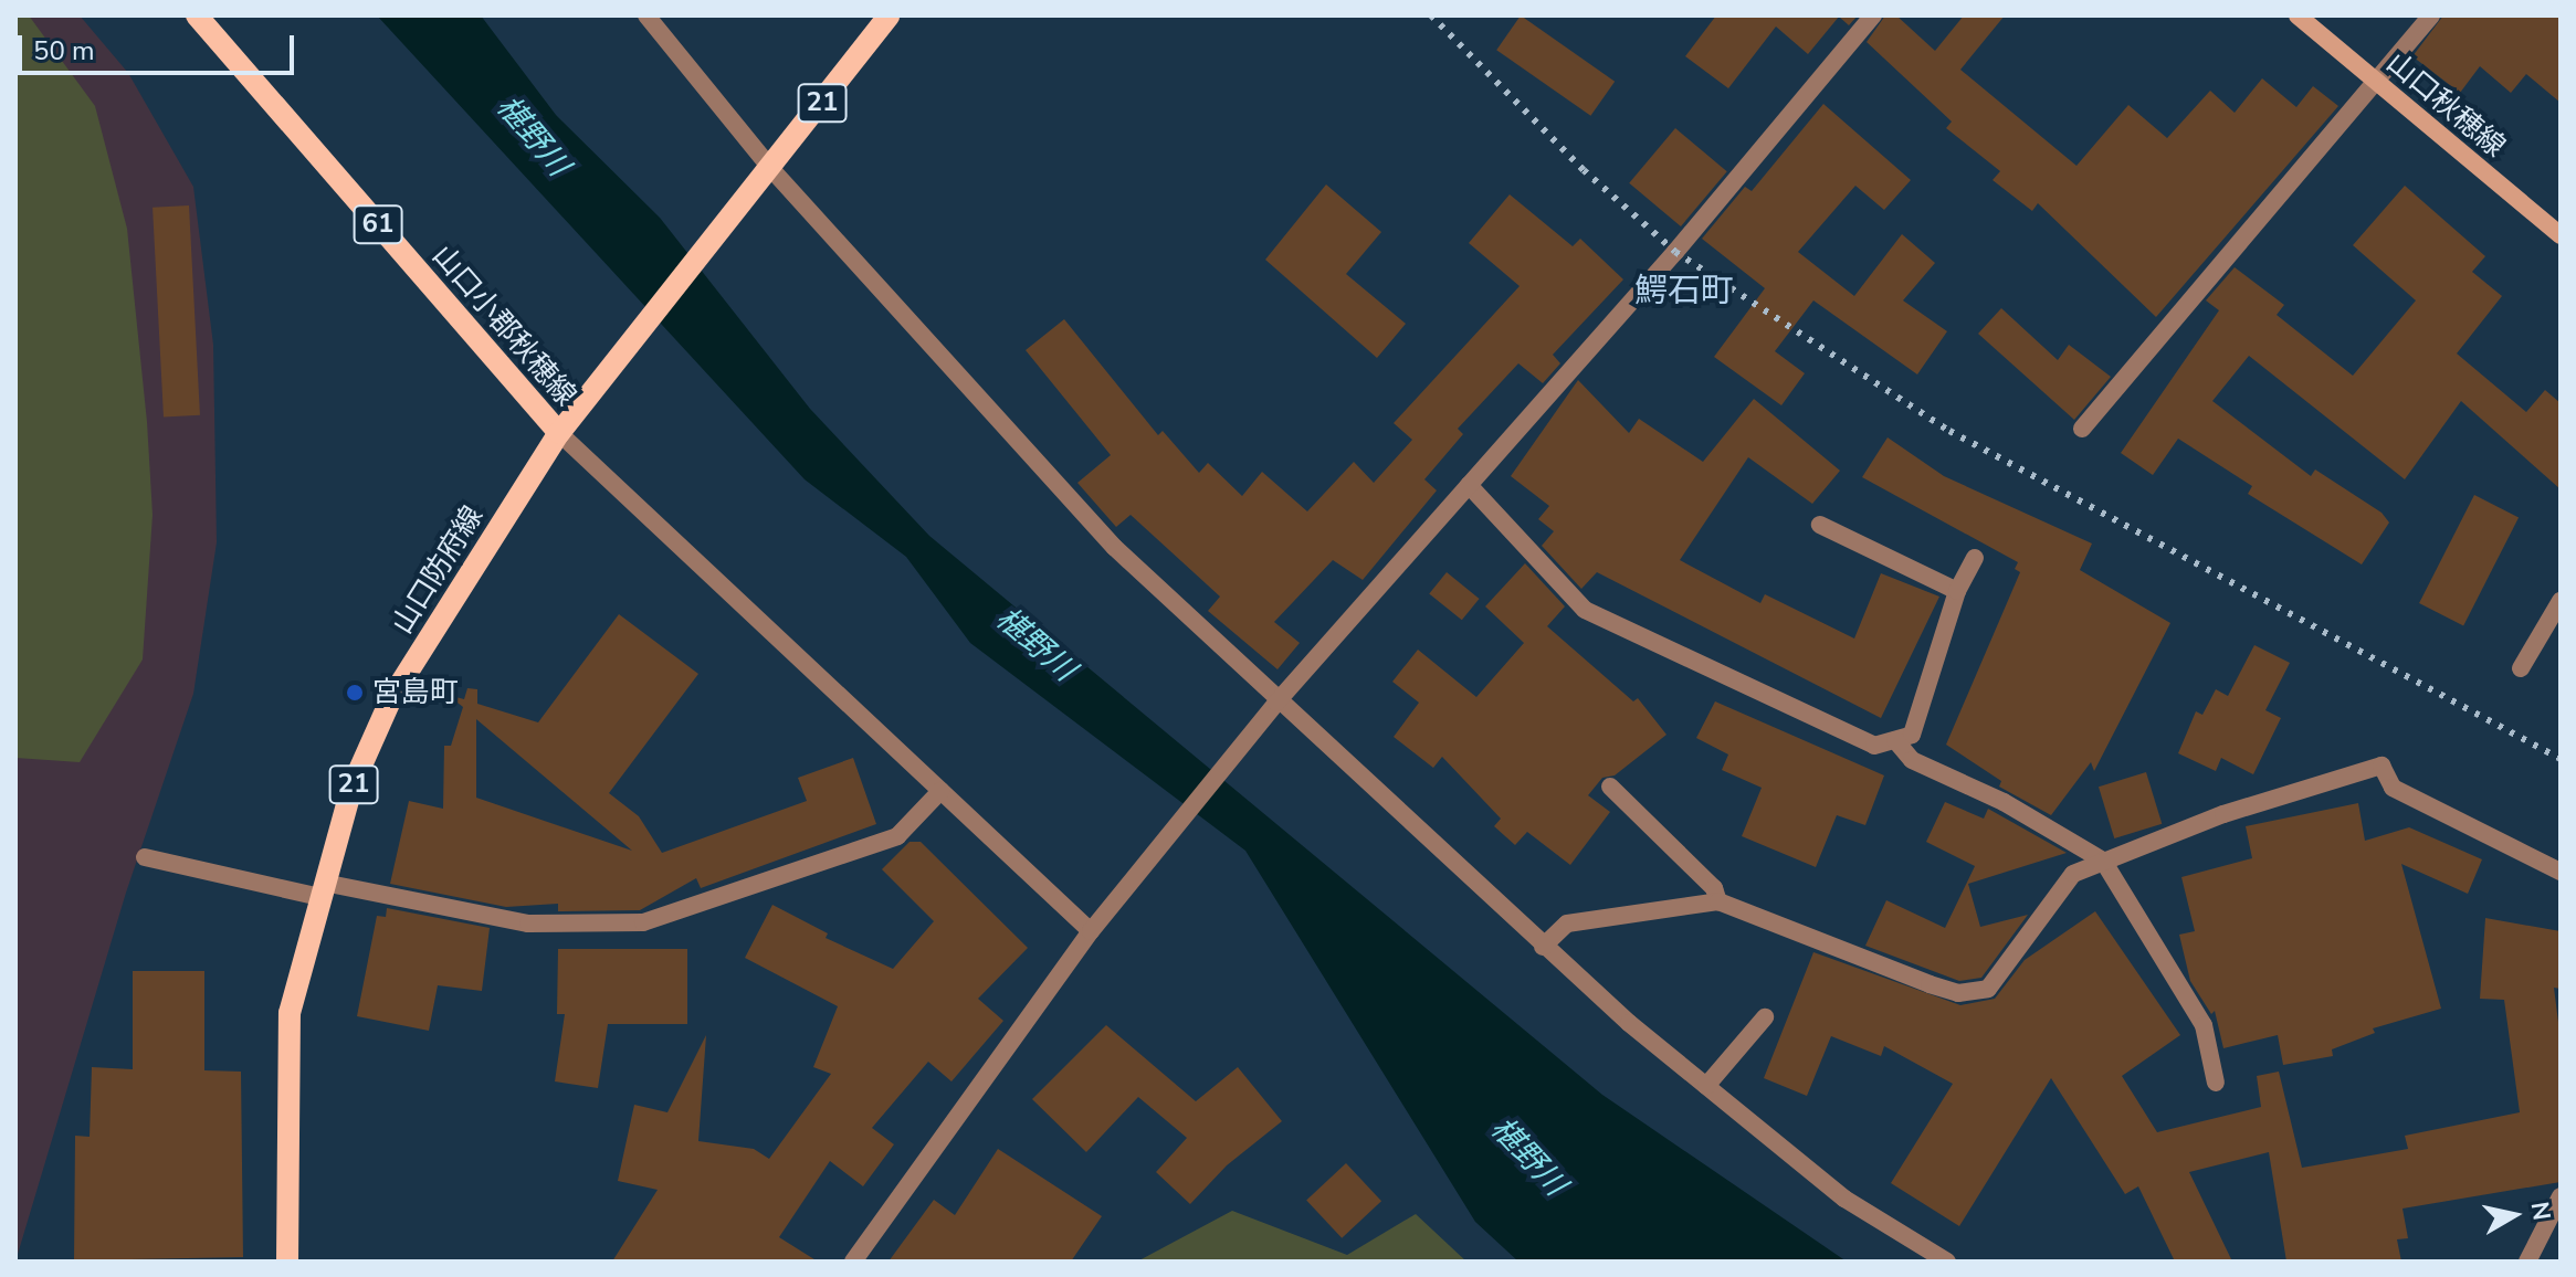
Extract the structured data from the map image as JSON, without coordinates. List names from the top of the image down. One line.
{"streets":{"main road":["21","山口秋穂線","61","山口小郡秋穂線","山口防府線"]},"crossings":[["山口小郡秋穂線","山口防府線"]],"districts":["鰐石町"],"water":["椹野川"],"places":["宮島町"],"scale_bar":"50 m","north":"right"}
